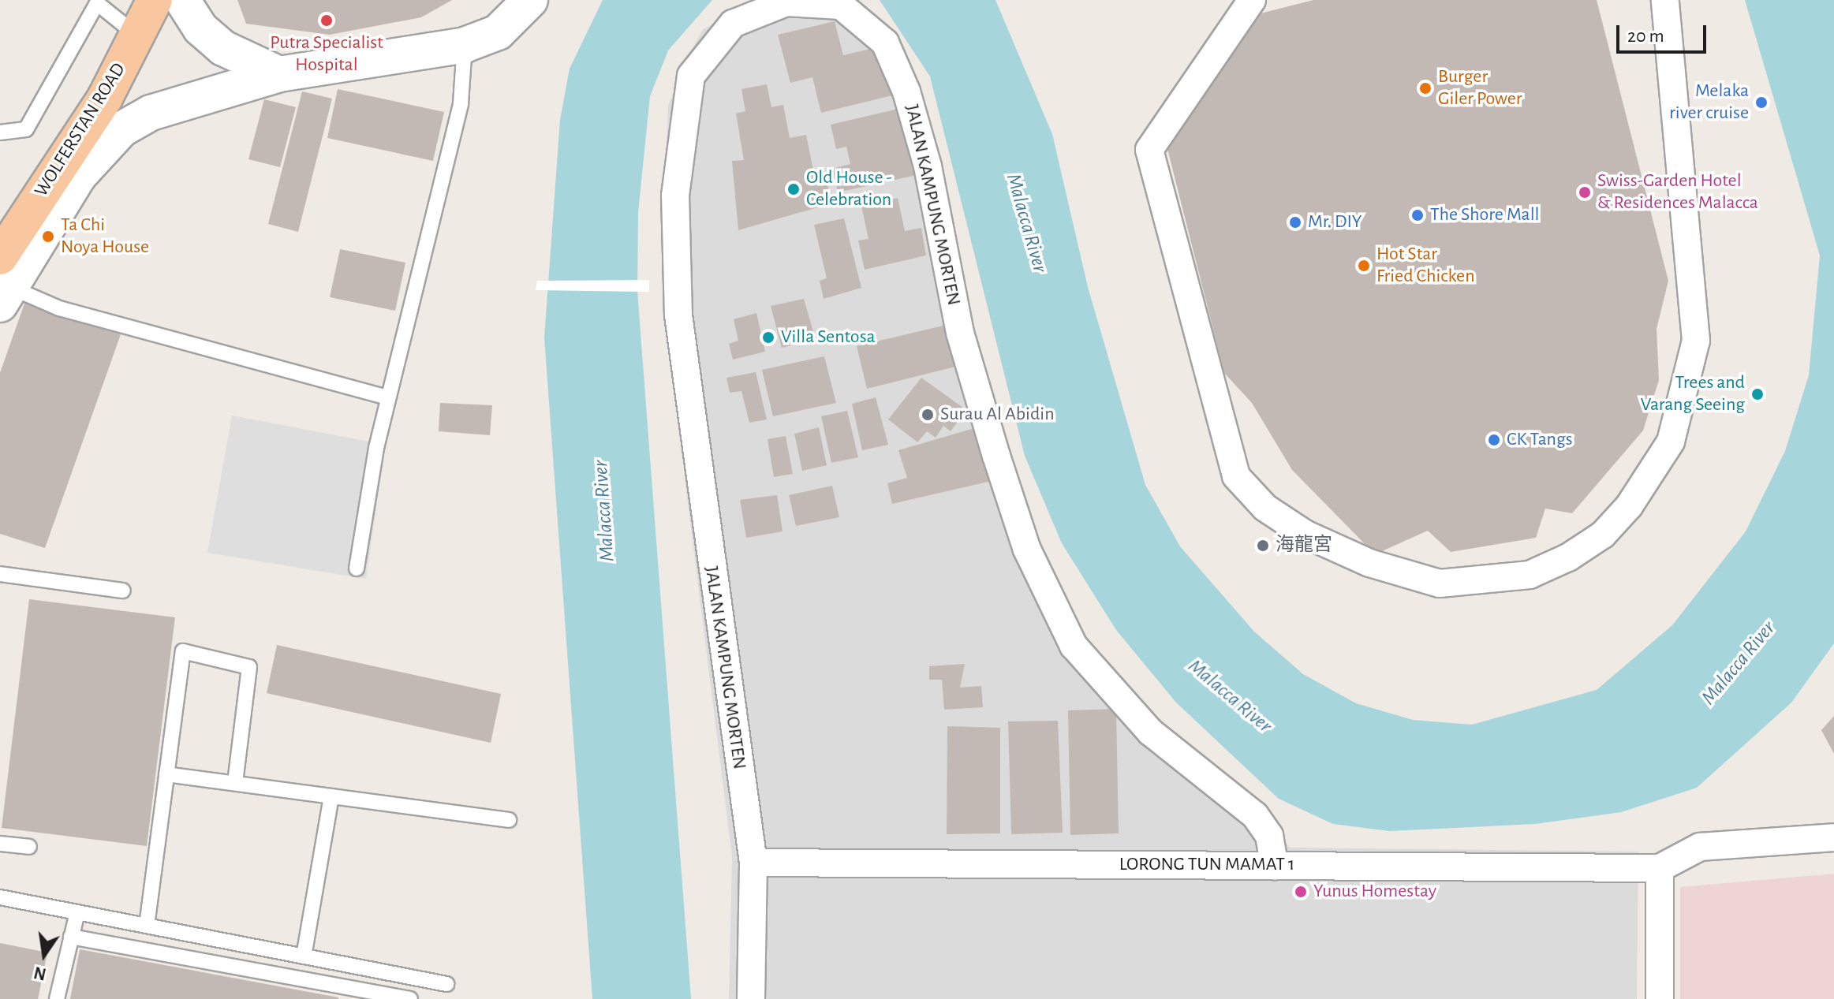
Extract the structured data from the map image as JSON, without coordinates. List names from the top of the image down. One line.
{"streets":{"main road":["WOLFERSTAN ROAD"],"street":["JALAN KAMPUNG MORTEN","LORONG TUN MAMAT 1"]},"crossings":[["JALAN KAMPUNG MORTEN","LORONG TUN MAMAT 1"]],"water":["Malacca River"],"places":["Putra Specialist Hospital","Burger Giler Power","Melaka river cruise","Old House - Celebration","Swiss-Garden Hotel & Residences Malacca","The Shore Mall","Mr. DIY","Ta Chi Noya House","Hot Star Fried Chicken","Villa Sentosa","Trees and Varang Seeing","Surau Al Abidin","CK Tangs","海龍宮","Yunus Homestay"],"scale_bar":"20 m","north":"bottom"}
